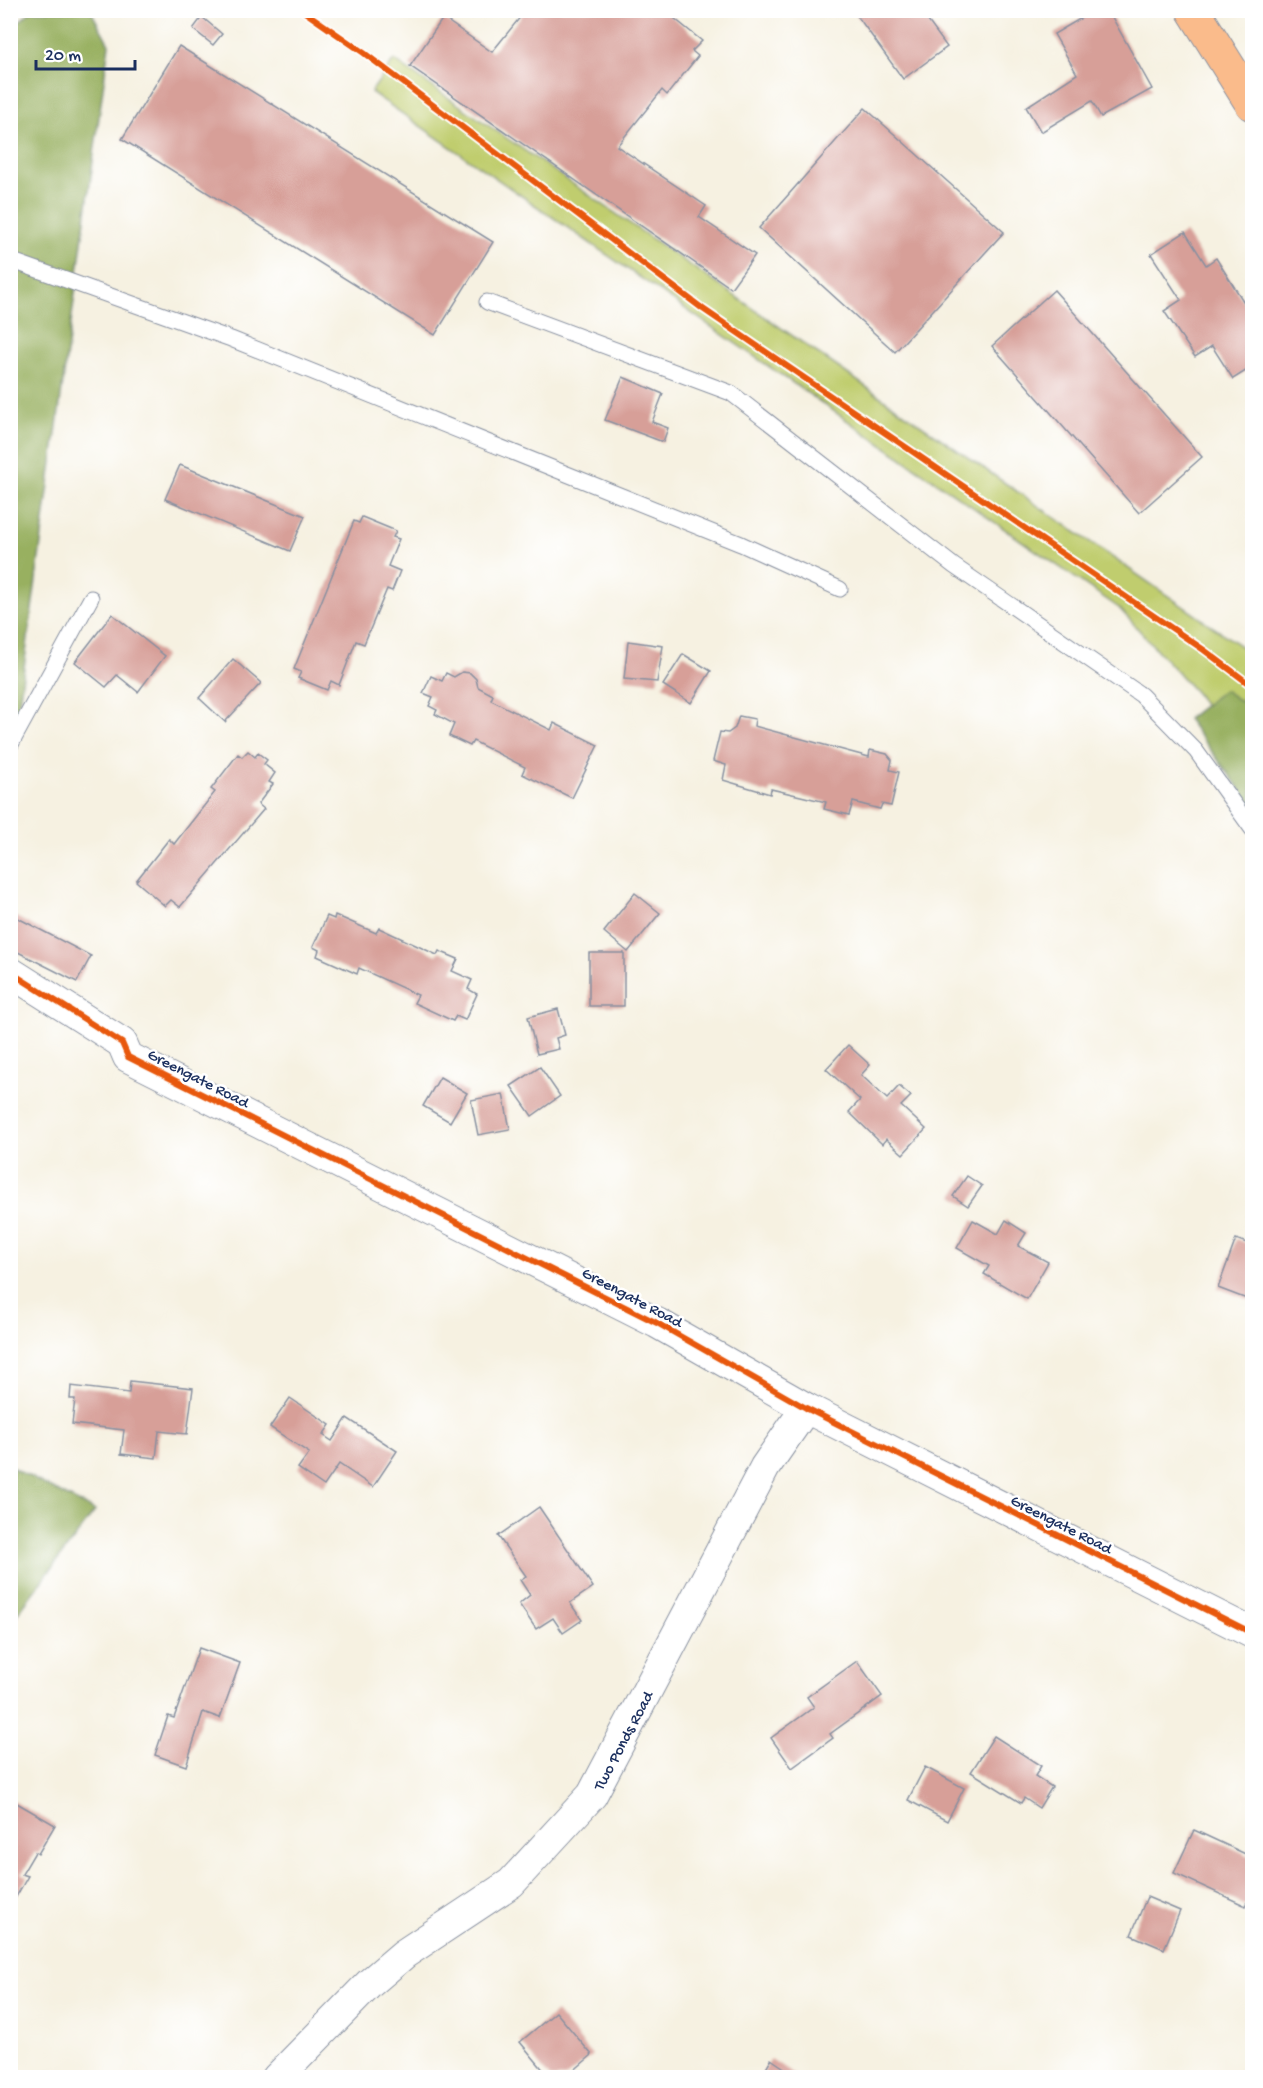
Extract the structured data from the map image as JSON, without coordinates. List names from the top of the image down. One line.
{"streets":{"street":["Greengate Road","Two Ponds Road"]},"crossings":[["Greengate Road","Two Ponds Road"]],"scale_bar":"20 m"}
